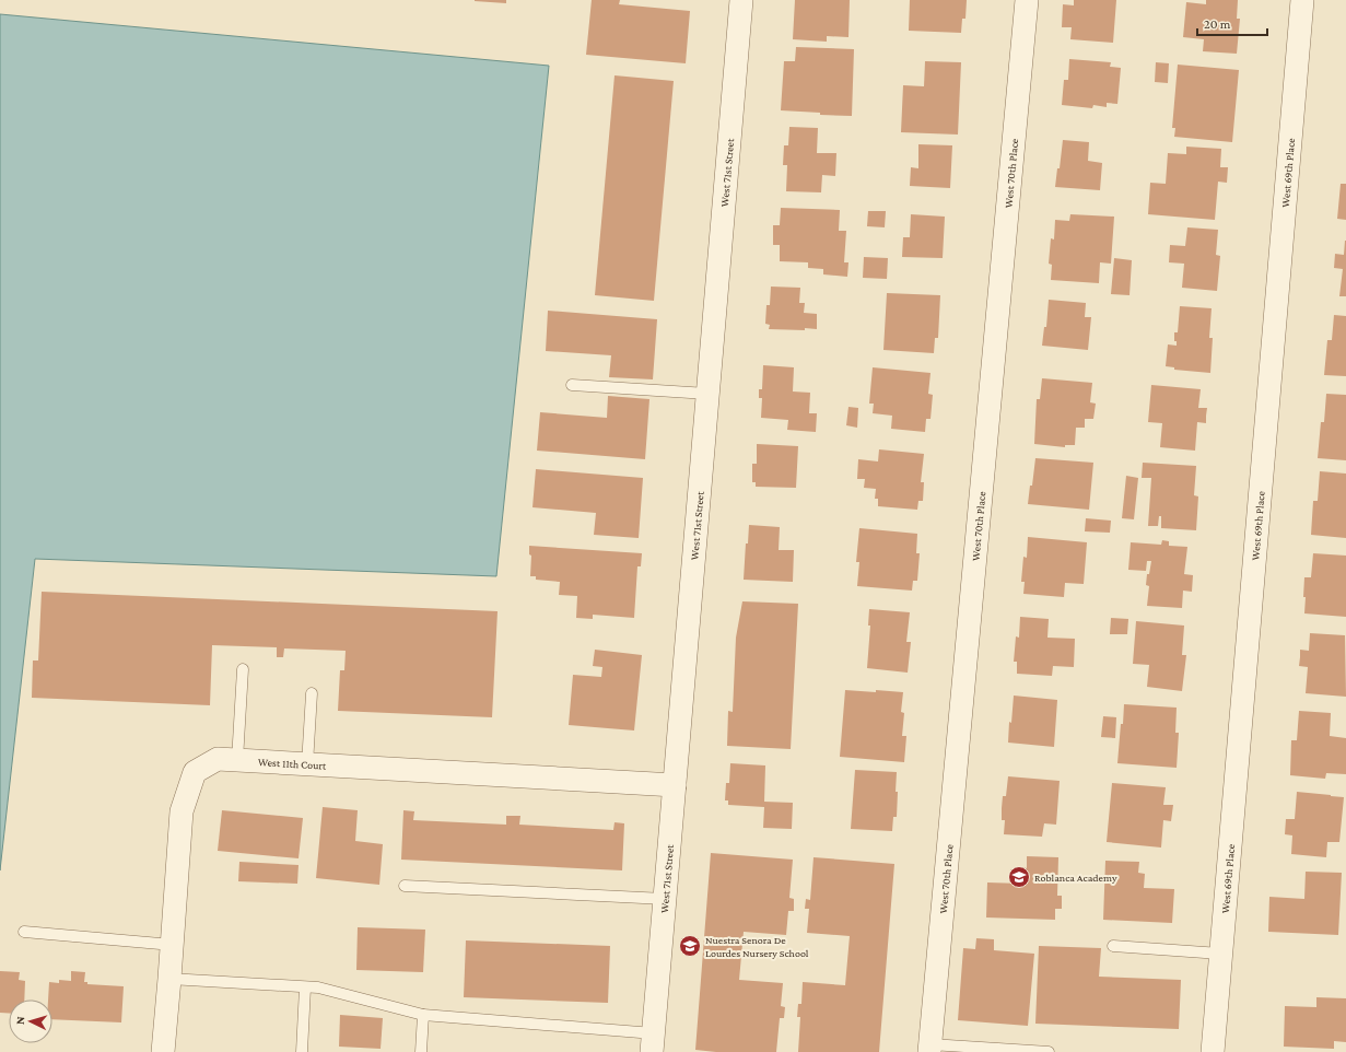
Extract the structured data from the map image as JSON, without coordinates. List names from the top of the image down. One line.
{"streets":{"street":["West 71st Street","West 70th Place","West 69th Place","West 11th Court"]},"crossings":[["West 71st Street","West 11th Court"]],"places":{"school or university":["Roblanca Academy","Nuestra Senora De Lourdes Nursery School"]},"scale_bar":"20 m","north":"left"}
